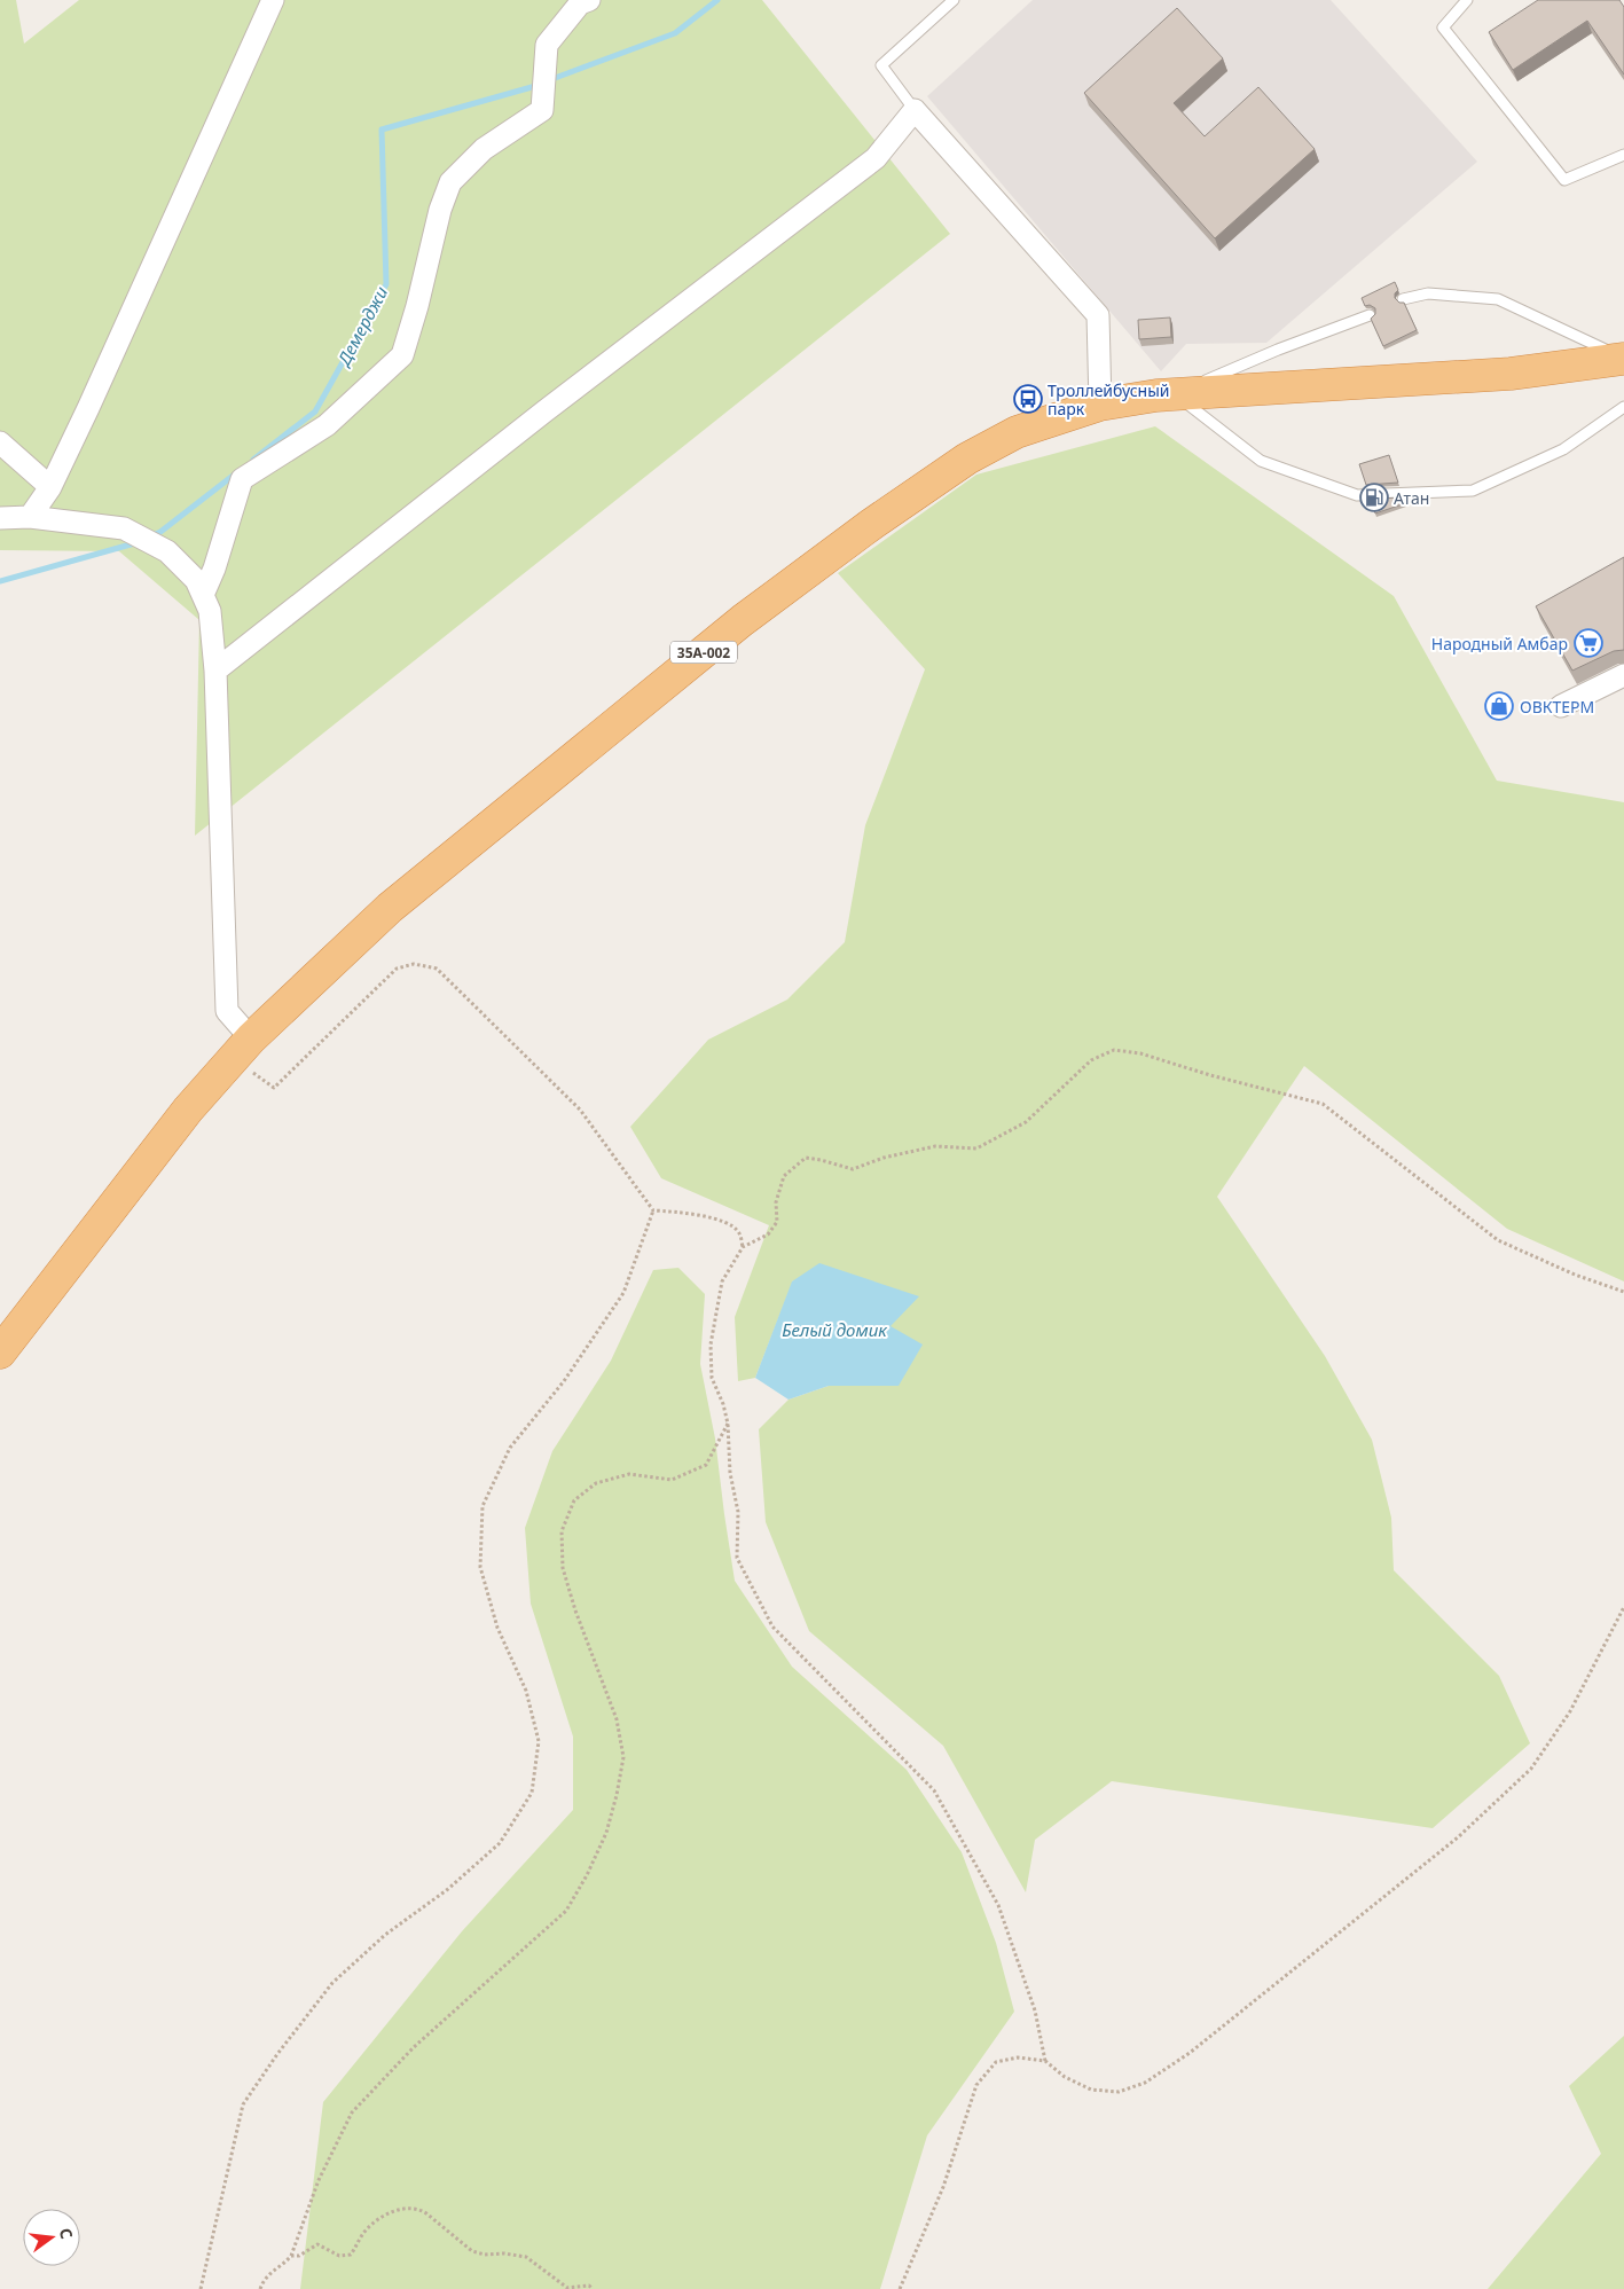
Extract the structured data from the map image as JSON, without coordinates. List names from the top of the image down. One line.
{"streets":{"highway":["35А-002"]},"water":["Демерджи","Белый домик"],"places":{"bus stop":["Троллейбусный парк"],"fuel station":["Атан"],"supermarket":["Народный Амбар"],"shop":["ОВКТЕРМ"]},"north":"right"}
